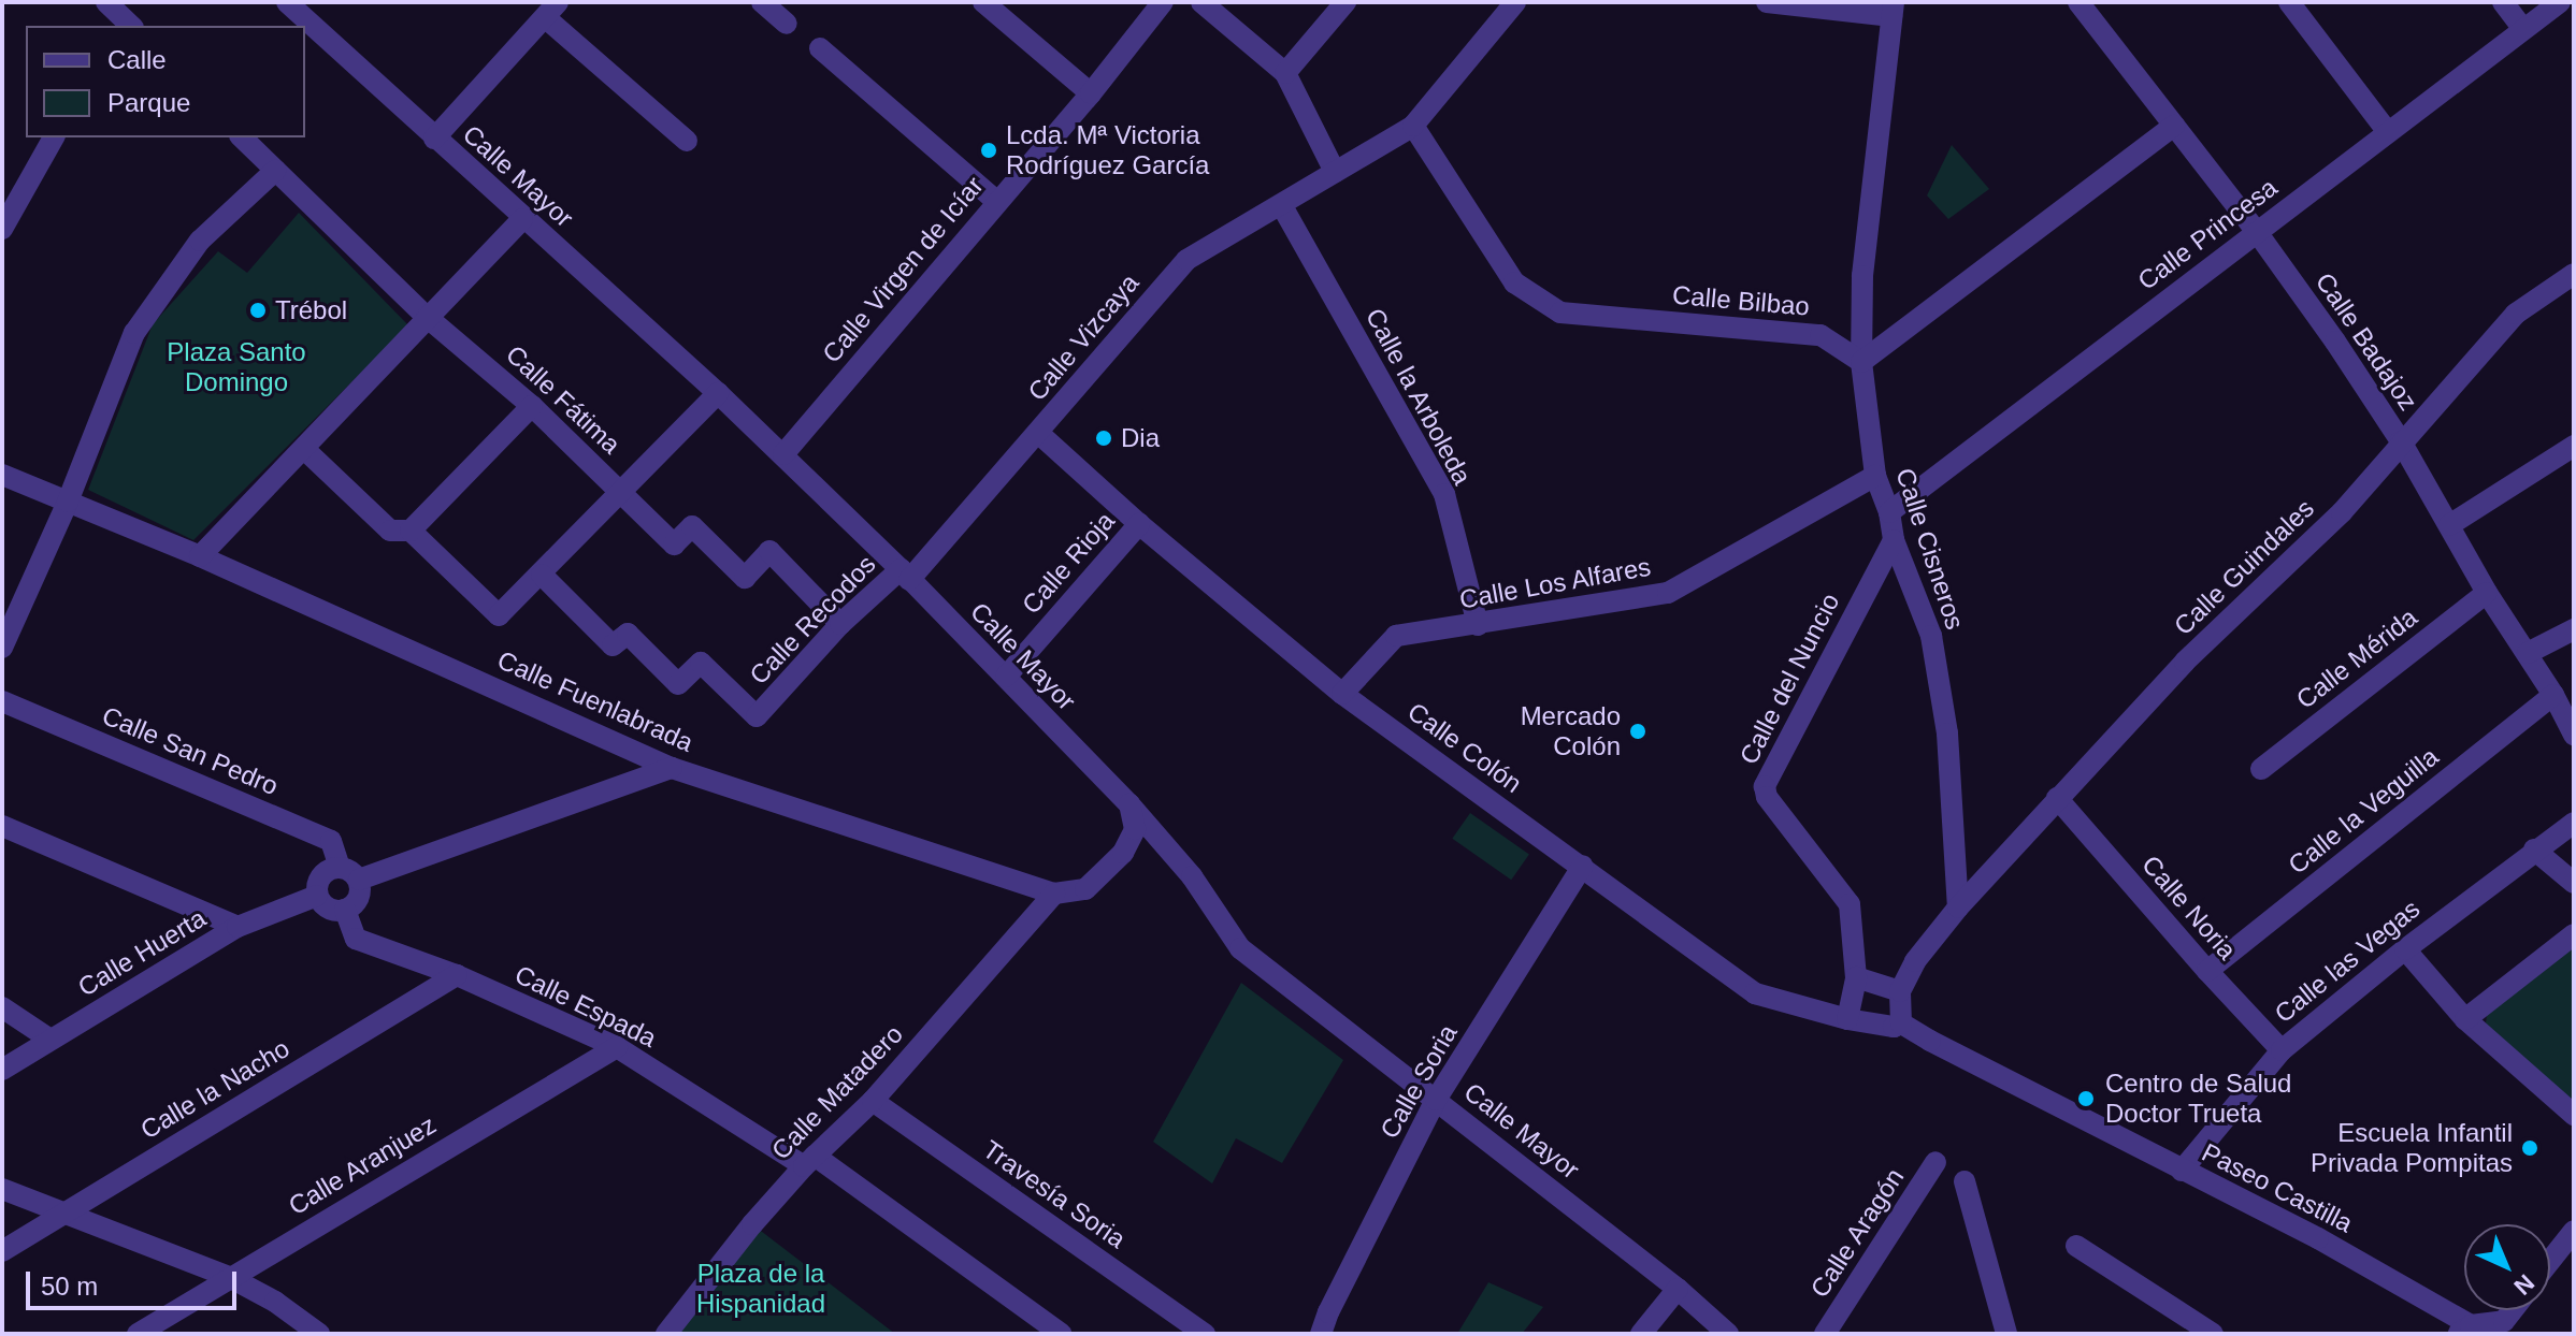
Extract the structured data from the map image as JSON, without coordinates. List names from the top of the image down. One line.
{"streets":{"street":["Calle Mayor","Calle Princesa","Calle Virgen de Icíar","Calle Bilbao","Calle Vizcaya","Calle Badajoz","Calle la Arboleda","Calle Fátima","Calle Cisneros","Calle Rioja","Calle Guindales","Calle Los Alfares","Calle Recodos","Calle Mérida","Calle del Nuncio","Calle Fuenlabrada","Calle Colón","Calle San Pedro","Calle la Veguilla","Calle Noria","Calle Huerta","Calle las Vegas","Calle Espada","Calle Soria","Calle la Nacho","Calle Matadero","Calle Aranjuez","Paseo Castilla","Travesía Soria","Calle Aragón"]},"crossings":[["Calle Mayor","Calle Virgen de Icíar"],["Calle Mayor","Calle Vizcaya"],["Calle Mayor","Calle Rioja"],["Calle Mayor","Calle Recodos"],["Calle Mayor","Calle Soria"],["Calle Princesa","Calle Badajoz"],["Calle Princesa","Calle Cisneros"],["Calle Bilbao","Calle Vizcaya"],["Calle Bilbao","Calle Cisneros"],["Calle Vizcaya","Calle la Arboleda"],["Calle Vizcaya","Calle Recodos"],["Calle Vizcaya","Calle Colón"],["Calle Badajoz","Calle Guindales"],["Calle Badajoz","Calle Mérida"],["Calle Badajoz","Calle la Veguilla"],["Calle la Arboleda","Calle Los Alfares"],["Calle Fátima","Calle Recodos"],["Calle Cisneros","Calle Guindales"],["Calle Cisneros","Calle Los Alfares"],["Calle Cisneros","Calle del Nuncio"],["Calle Rioja","Calle Colón"],["Calle Guindales","Calle Noria"],["Calle Los Alfares","Calle Colón"],["Calle del Nuncio","Calle Colón"],["Calle Fuenlabrada","Calle Matadero"],["Calle Colón","Calle Soria"],["Calle Colón","Paseo Castilla"],["Calle San Pedro","Calle Huerta"],["Calle San Pedro","Calle Espada"],["Calle la Veguilla","Calle Noria"],["Calle Noria","Calle las Vegas"],["Calle Huerta","Calle Espada"],["Calle las Vegas","Paseo Castilla"],["Calle Espada","Calle la Nacho"],["Calle Espada","Calle Matadero"],["Calle Espada","Calle Aranjuez"],["Calle Matadero","Travesía Soria"]],"parks":["Plaza Santo Domingo","Plaza de la Hispanidad"],"places":["Lcda. Mª Victoria Rodríguez García","Trébol","Dia","Mercado Colón","Centro de Salud Doctor Trueta","Escuela Infantil Privada Pompitas"],"legend":["Calle","Parque"],"scale_bar":"50 m","north":"bottom right"}
